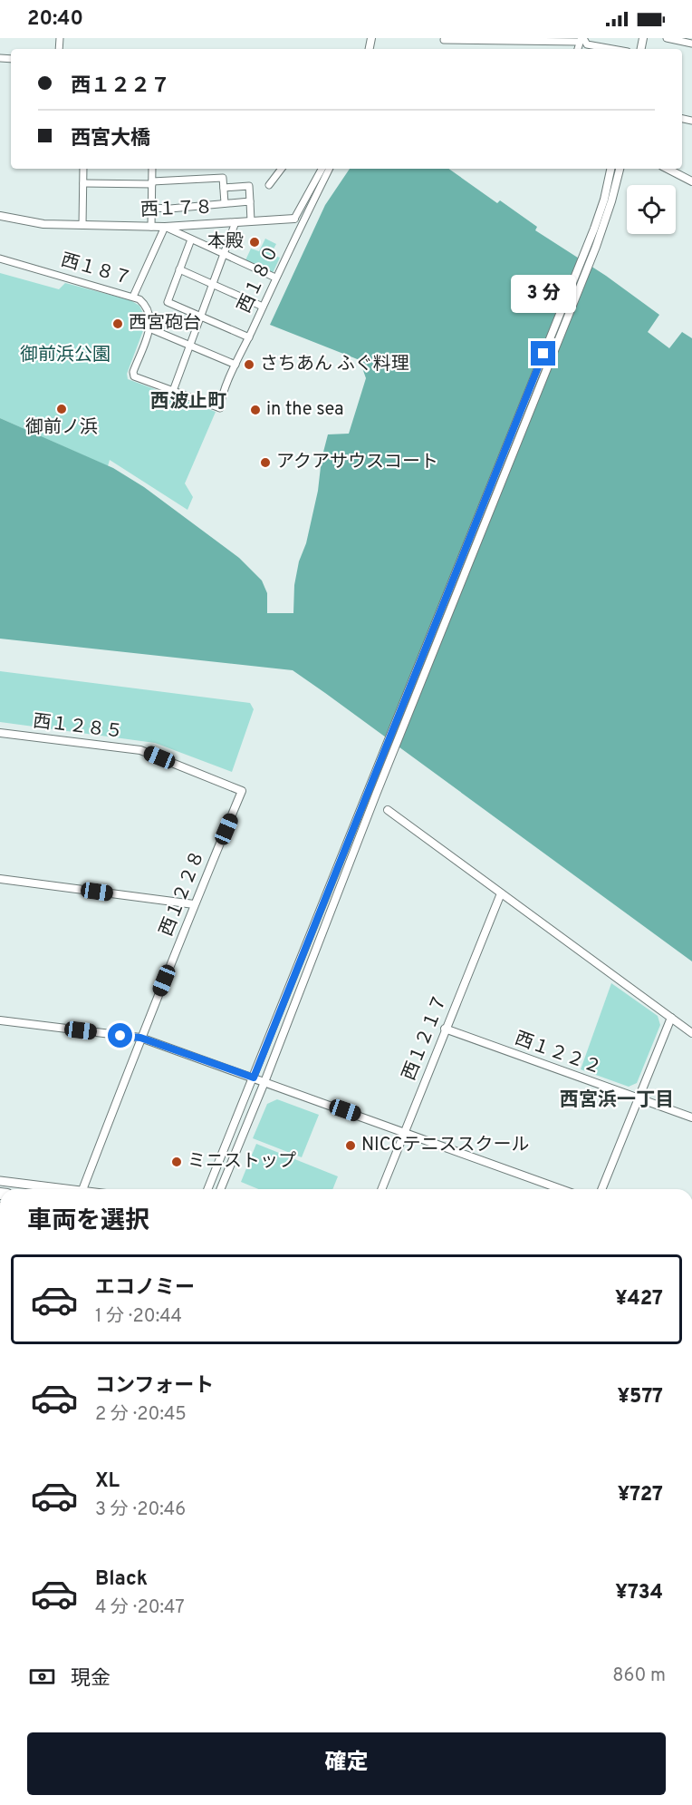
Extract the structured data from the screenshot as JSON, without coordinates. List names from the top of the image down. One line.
{"streets":{"street":["西１７８","西１８７","西１８０","西１２８５","西１２２８","西１２１７","西１２２２"]},"crossings":[["西１２８５","西１２２８"],["西１２１７","西１２２２"]],"districts":["西波止町","西宮浜一丁目"],"parks":["御前浜公園"],"places":["本殿","西宮砲台","さちあん ふぐ料理","御前ノ浜","in the sea","アクアサウスコート","NICCテニススクール","ミニストップ"],"page":{"status":"20:40","banner":["西１２２７","西宮大橋"],"bubble":"3 分","heading":"車両を選択","list":[{"name":"エコノミー","note":"1 分 · 20:44","value":"¥427"},{"name":"コンフォート","note":"2 分 · 20:45","value":"¥577"},{"name":"XL","note":"3 分 · 20:46","value":"¥727"},{"name":"Black","note":"4 分 · 20:47","value":"¥734"}],"pay":["現金","860 m"],"buttons":"確定"}}
